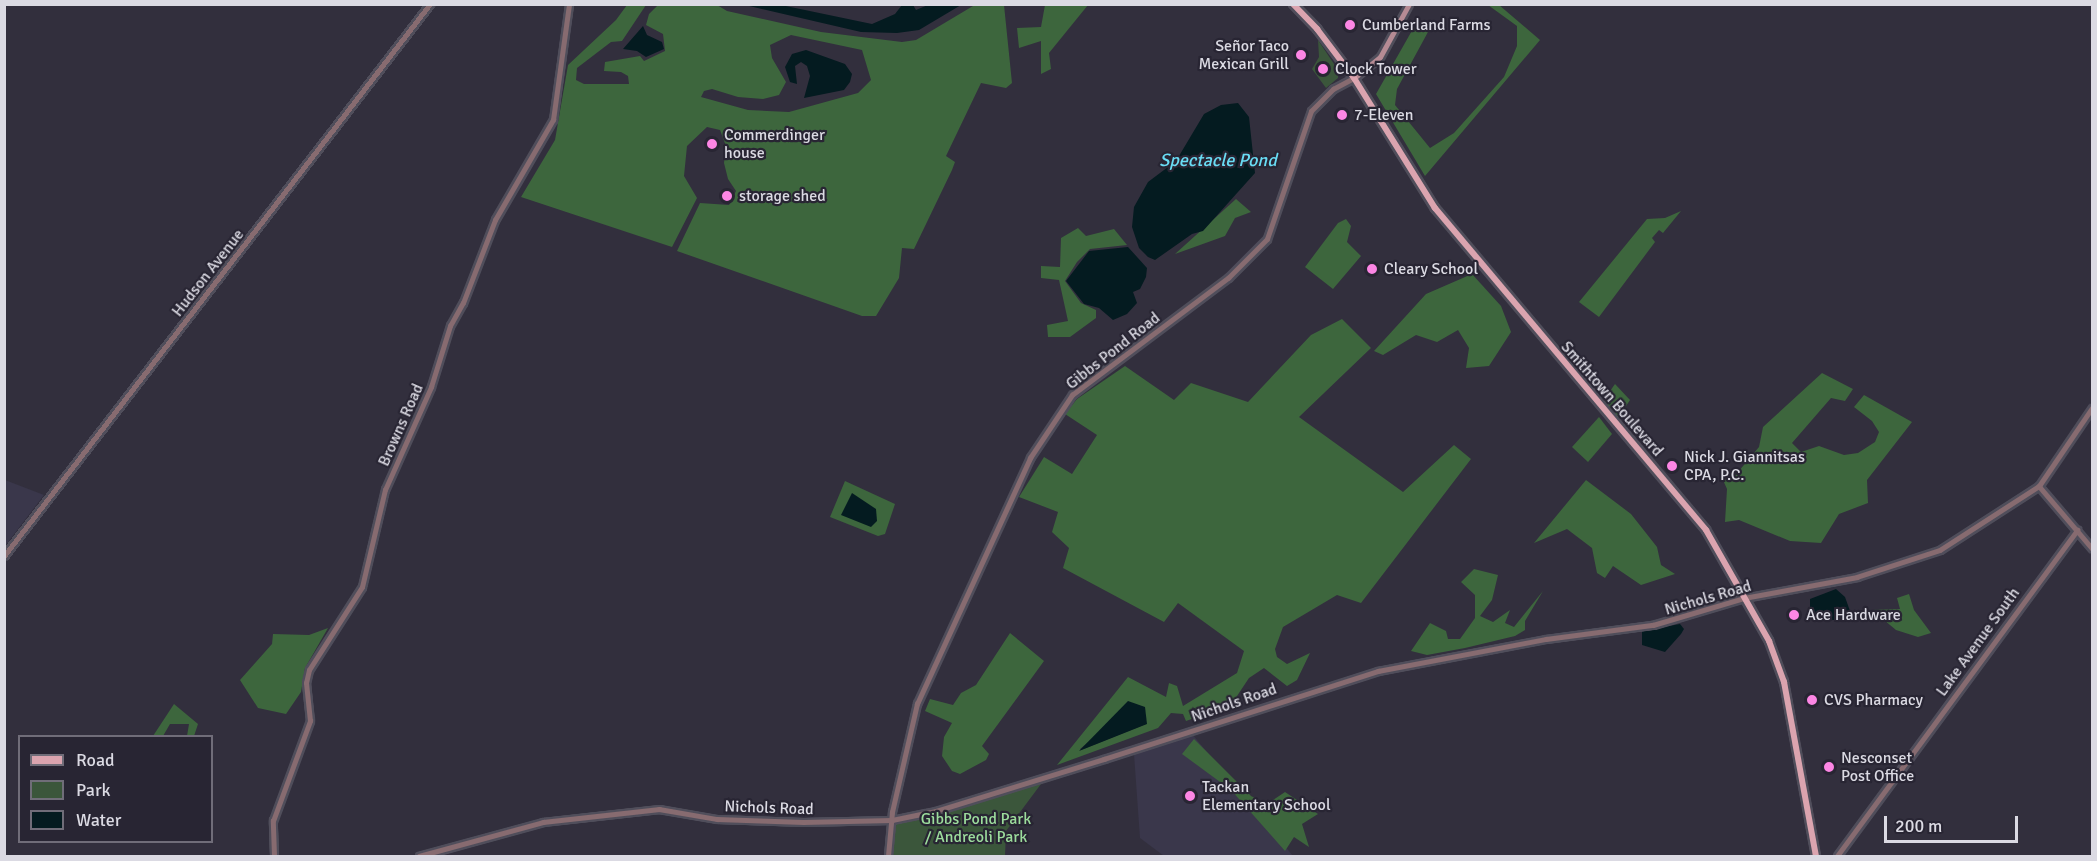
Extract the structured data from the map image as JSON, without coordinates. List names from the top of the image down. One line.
{"streets":{"main road":["Smithtown Boulevard"],"street":["Hudson Avenue","Gibbs Pond Road","Browns Road","Nichols Road","Lake Avenue South"]},"crossings":[["Gibbs Pond Road","Smithtown Boulevard"],["Gibbs Pond Road","Nichols Road"],["Smithtown Boulevard","Nichols Road"]],"water":["Spectacle Pond"],"parks":["Gibbs Pond Park / Andreoli Park"],"places":["Cumberland Farms","Señor Taco Mexican Grill","Clock Tower","7-Eleven","Commerdinger house","storage shed","Cleary School","Nick J. Giannitsas CPA, P.C.","Ace Hardware","CVS Pharmacy","Nesconset Post Office","Tackan Elementary School"],"legend":["Road","Park","Water"],"scale_bar":"200 m"}
